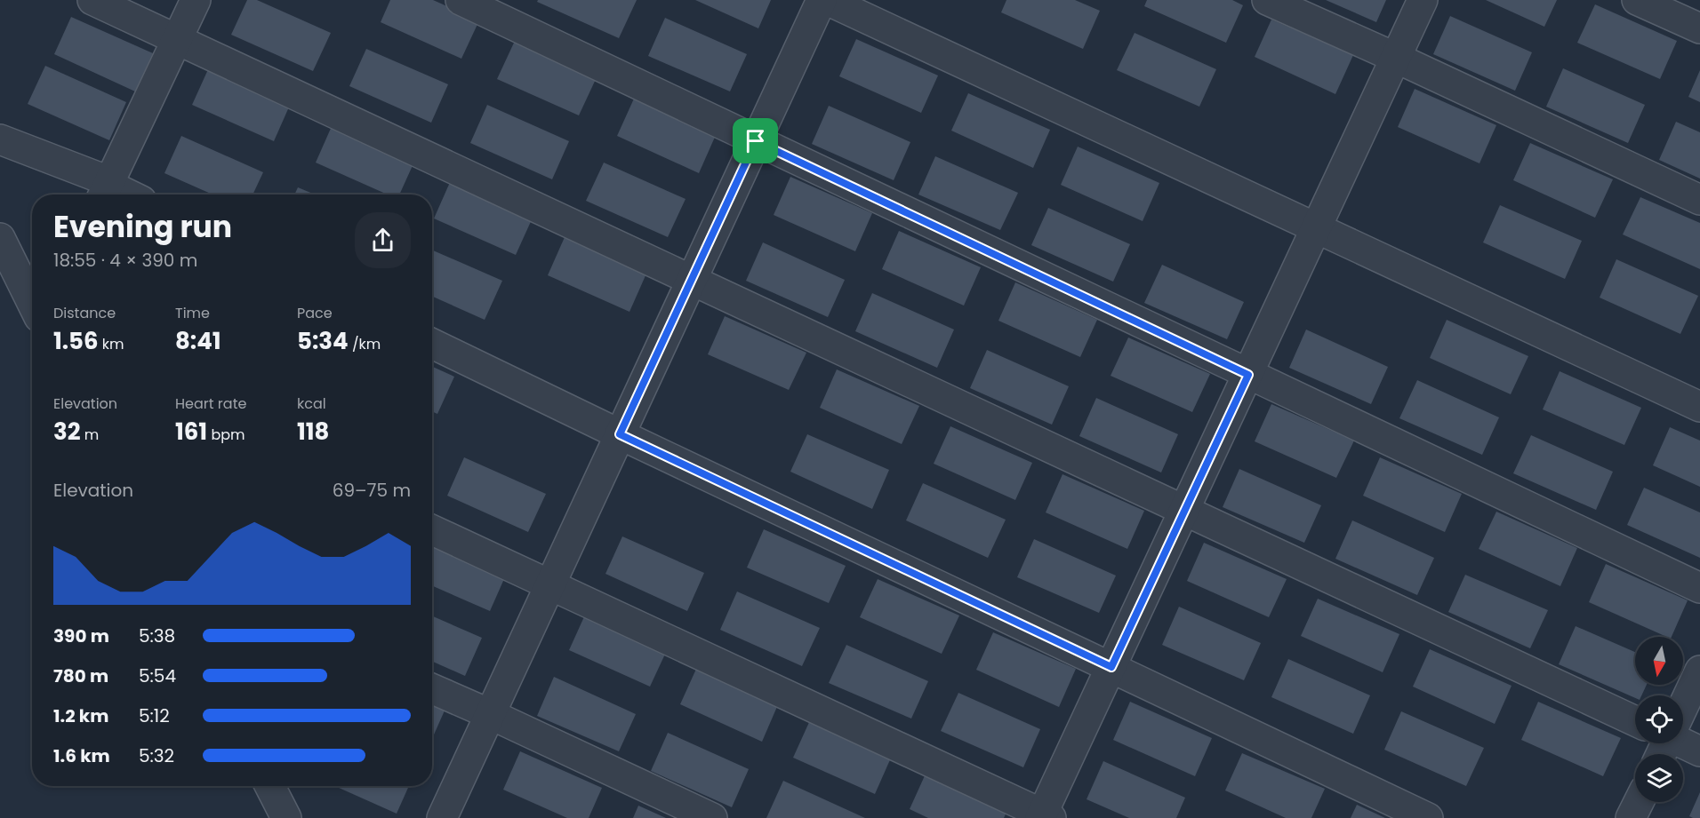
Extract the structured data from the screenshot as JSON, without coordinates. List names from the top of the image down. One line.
{"north":"bottom","page":{"heading":["Evening run","18:55 · 4 × 390 m"],"stats":[["Distance","1.56 km"],["Time","8:41"],["Pace","5:34 /km"],["Elevation","32 m"],["Heart rate","161 bpm"],["kcal","118"]],"chart":["Elevation","69–75 m"],"list":[{"name":"390 m","note":"5:38"},{"name":"780 m","note":"5:54"},{"name":"1.2 km","note":"5:12"},{"name":"1.6 km","note":"5:32"}]}}
